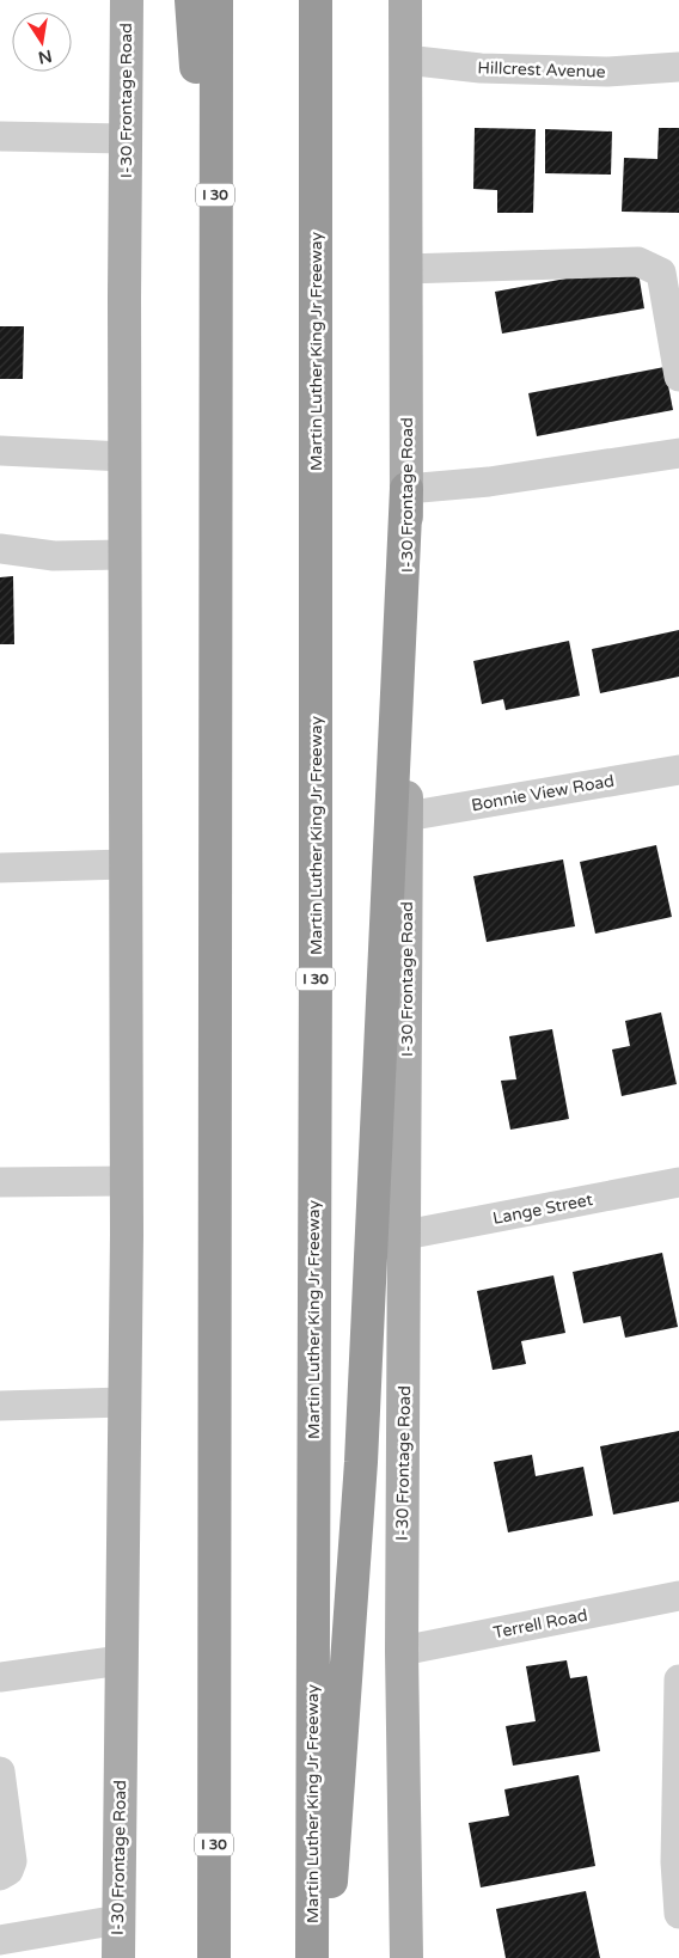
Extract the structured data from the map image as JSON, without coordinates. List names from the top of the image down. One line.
{"streets":{"highway":["I 30","Martin Luther King Jr Freeway"],"main road":["I-30 Frontage Road"],"street":["Hillcrest Avenue","Bonnie View Road","Lange Street","Terrell Road"]},"crossings":[["Hillcrest Avenue","I-30 Frontage Road"],["I-30 Frontage Road","Bonnie View Road"],["I-30 Frontage Road","Lange Street"],["I-30 Frontage Road","Terrell Road"]],"north":"bottom"}
